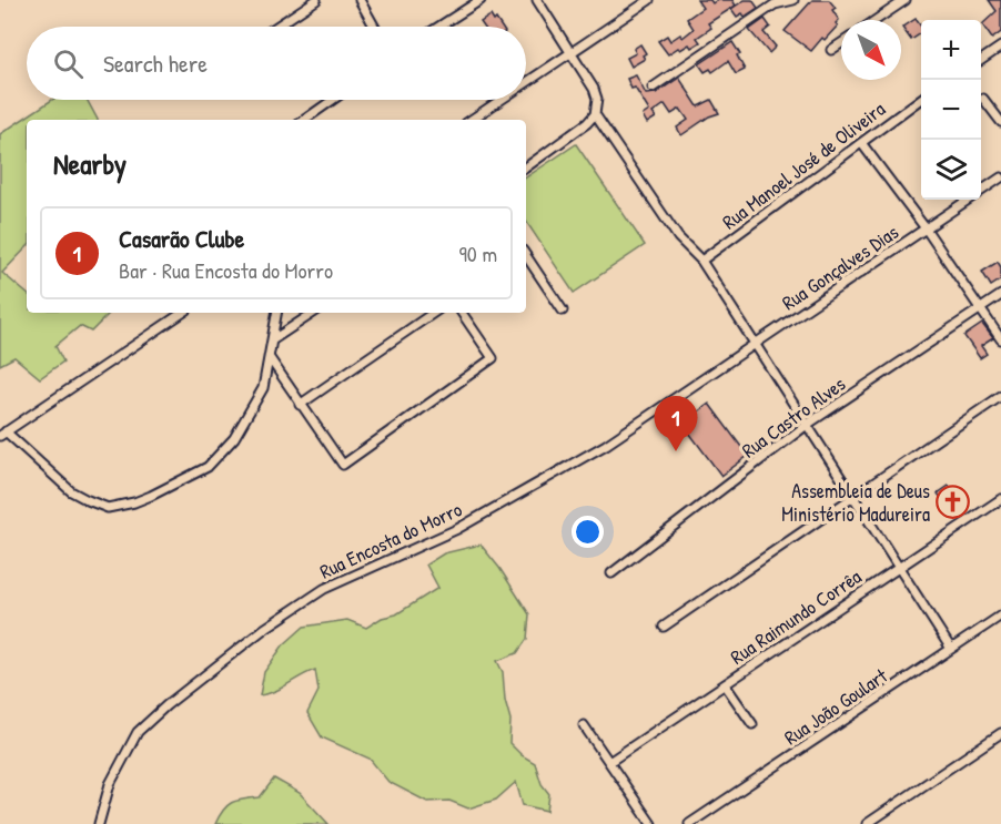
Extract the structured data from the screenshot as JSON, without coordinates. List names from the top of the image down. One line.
{"streets":{"street":["Rua Manoel José de Oliveira","Rua Gonçalves Dias","Rua Castro Alves","Rua Encosta do Morro","Rua Raimundo Corrêa","Rua João Goulart"]},"crossings":[["Rua Gonçalves Dias","Rua Encosta do Morro"]],"places":{"church":["Assembleia de Deus Ministério Madureira"]},"north":"bottom right","page":{"map_buttons":["+","−"],"search":"Search here","heading":"Nearby","list":[{"mark":"1","name":"Casarão Clube","note":"Bar · Rua Encosta do Morro","value":"90 m"}],"pins":"1"}}
